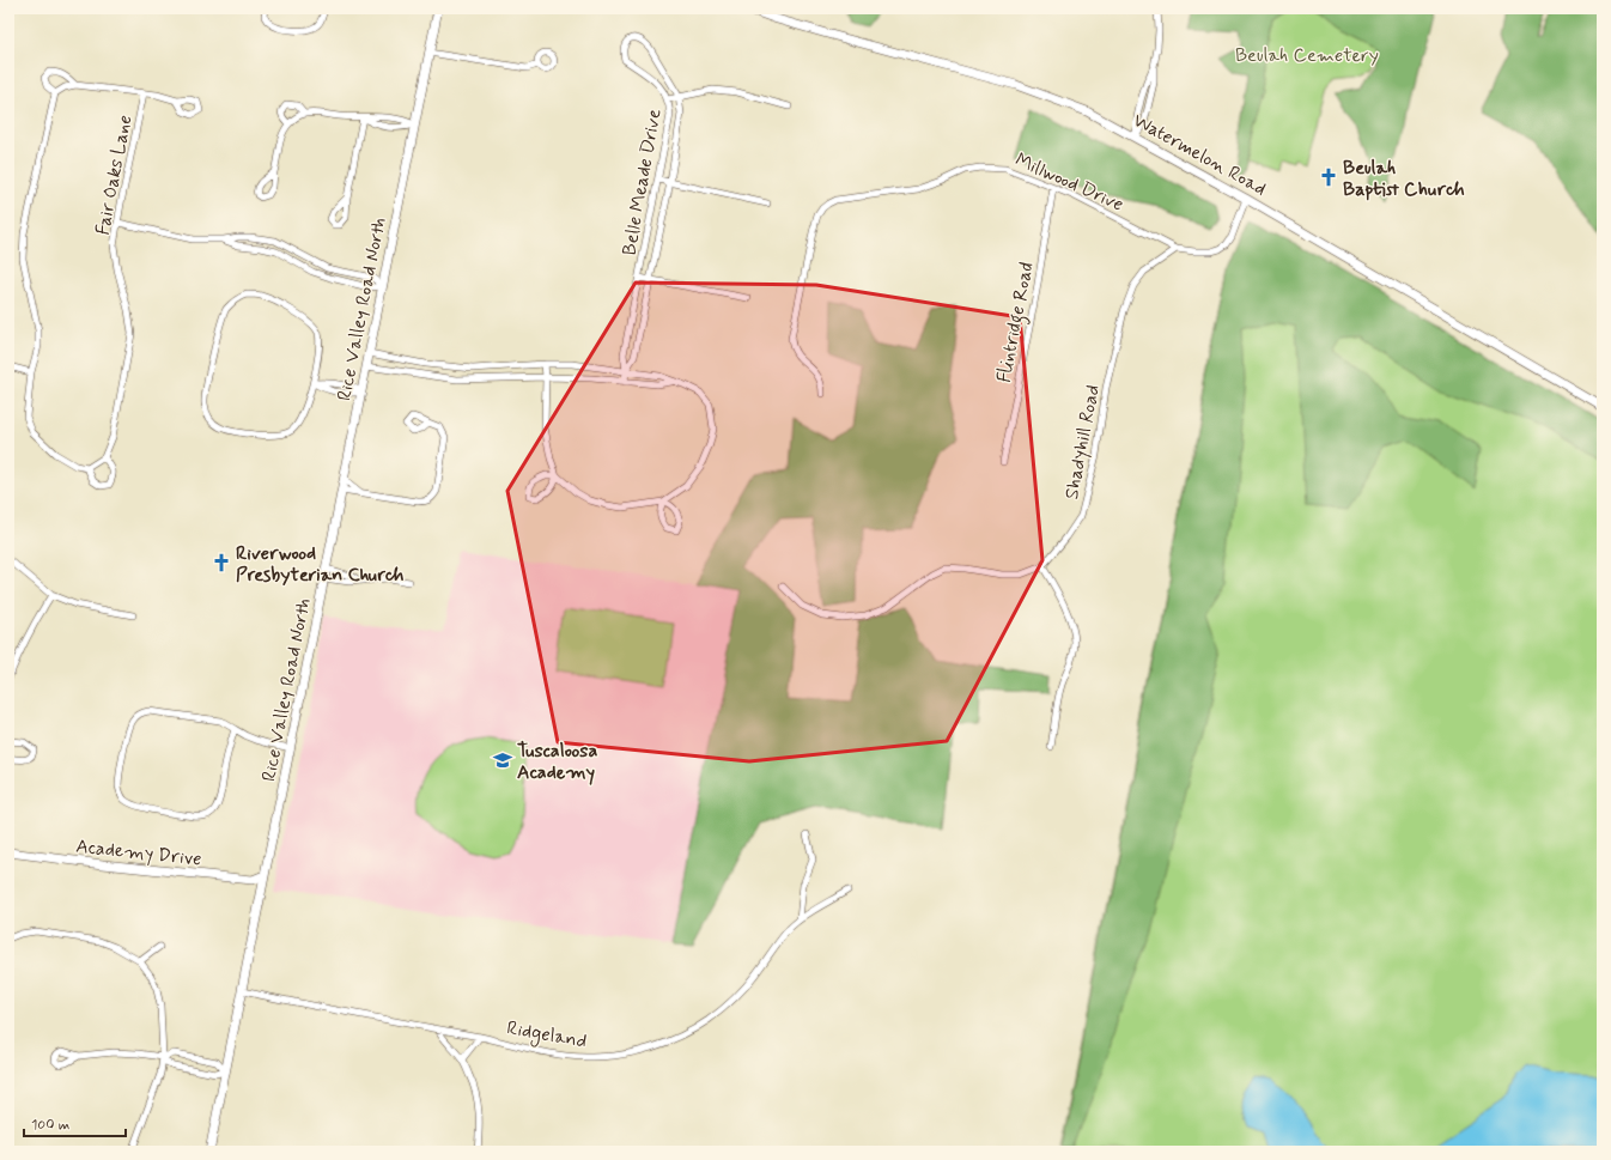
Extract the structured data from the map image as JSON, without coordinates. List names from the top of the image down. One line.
{"streets":{"street":["Watermelon Road","Fair Oaks Lane","Millwood Drive","Belle Meade Drive","Rice Valley Road North","Flintridge Road","Shadyhill Road","Academy Drive","Ridgeland"]},"crossings":[["Watermelon Road","Millwood Drive"],["Millwood Drive","Flintridge Road"],["Millwood Drive","Shadyhill Road"],["Rice Valley Road North","Academy Drive"],["Rice Valley Road North","Ridgeland"]],"parks":["Beulah Cemetery"],"places":{"church":["Beulah Baptist Church","Riverwood Presbyterian Church"],"school or university":["Tuscaloosa Academy"]},"scale_bar":"100 m"}
